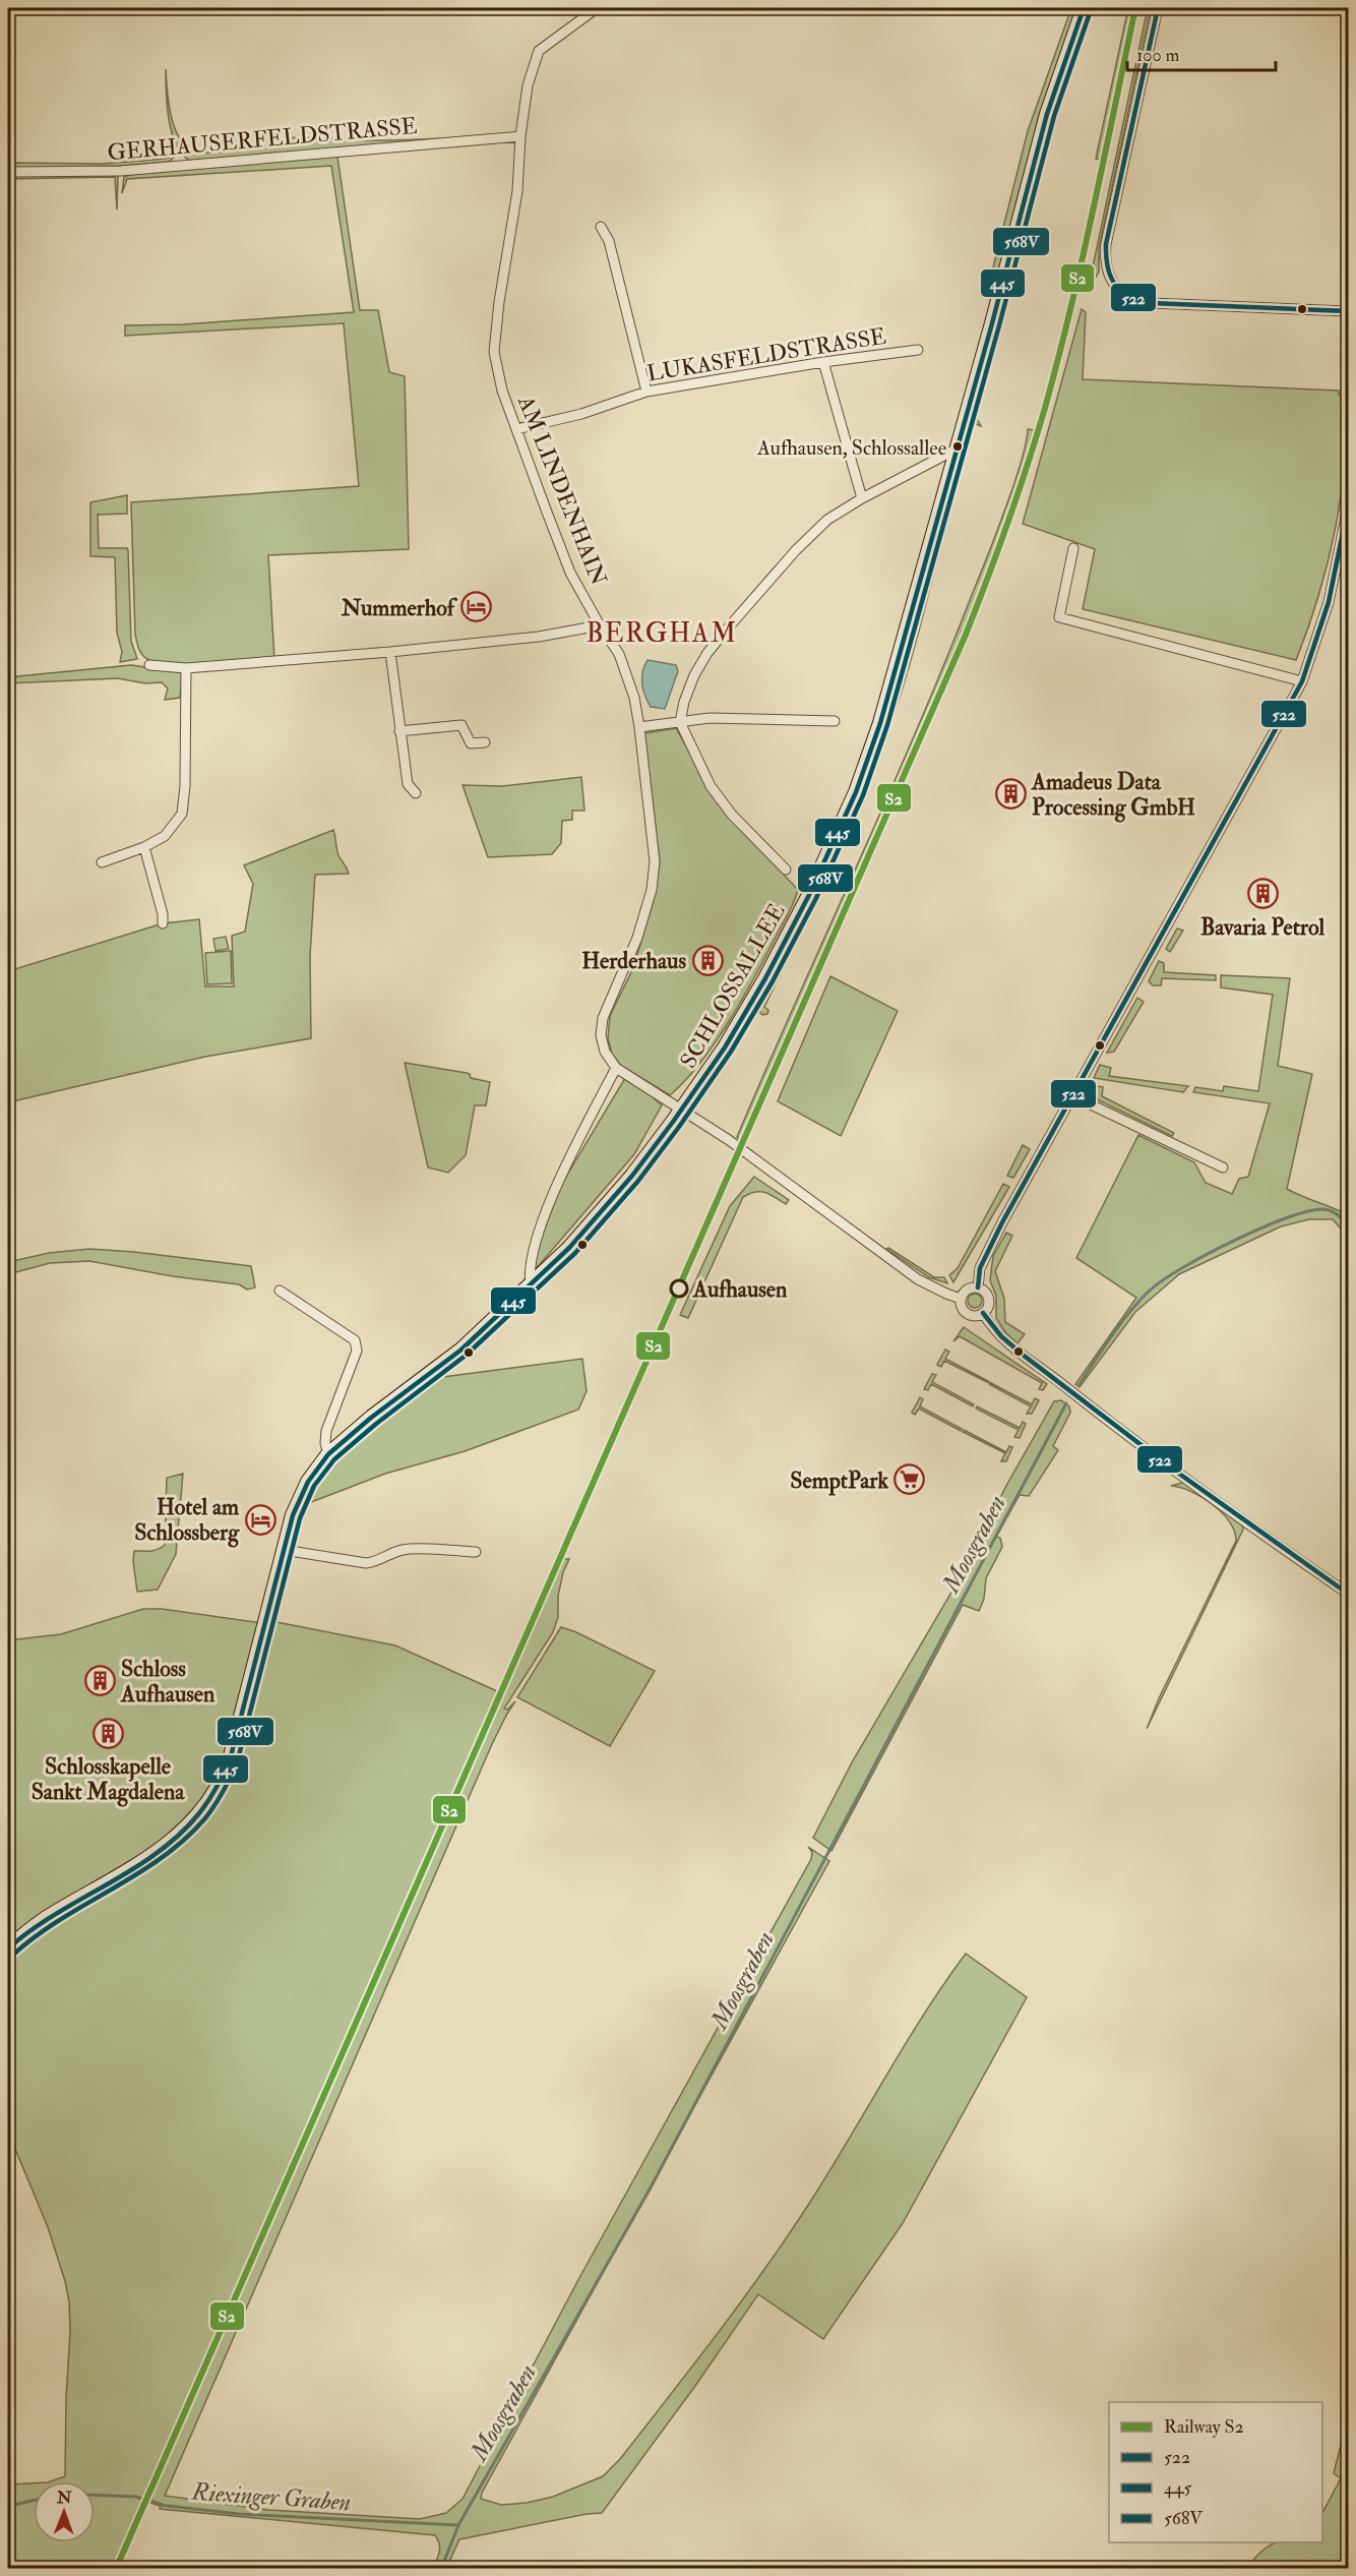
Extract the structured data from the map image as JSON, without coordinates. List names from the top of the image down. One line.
{"streets":{"main road":["SCHLOSSALLEE"],"street":["GERHAUSERFELDSTRASSE","LUKASFELDSTRASSE","AM LINDENHAIN"]},"crossings":[["GERHAUSERFELDSTRASSE","AM LINDENHAIN"],["LUKASFELDSTRASSE","AM LINDENHAIN"]],"districts":["BERGHAM"],"water":["Moosgraben","Riexinger Graben"],"places":{"other":["Aufhausen, Schlossallee","Aufhausen"],"hotel":["Nummerhof","Hotel am Schlossberg"],"building":["Amadeus Data Processing GmbH","Bavaria Petrol","Herderhaus","Schloss Aufhausen","Schlosskapelle Sankt Magdalena"],"supermarket":["SemptPark"]},"lines":["rail line S2","transit line 522","transit line 445","transit line 568V"],"legend":["Railway S2","522","445","568V"],"scale_bar":"100 m","north":"top"}
